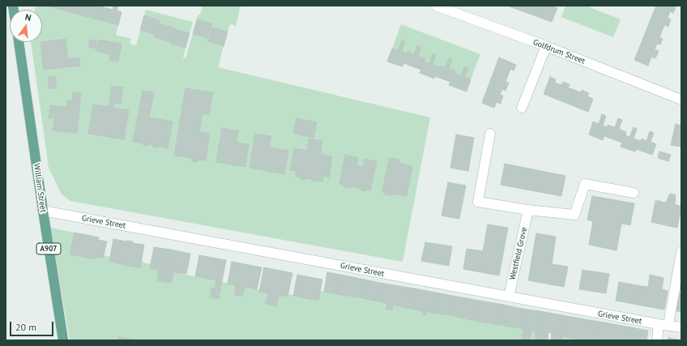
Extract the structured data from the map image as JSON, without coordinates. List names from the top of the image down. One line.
{"streets":{"main road":["William Street","A907"],"street":["Golfdrum Street","Grieve Street","Westfield Grove"]},"crossings":[["William Street","Grieve Street"],["Grieve Street","Westfield Grove"]],"scale_bar":"20 m","north":"top"}
